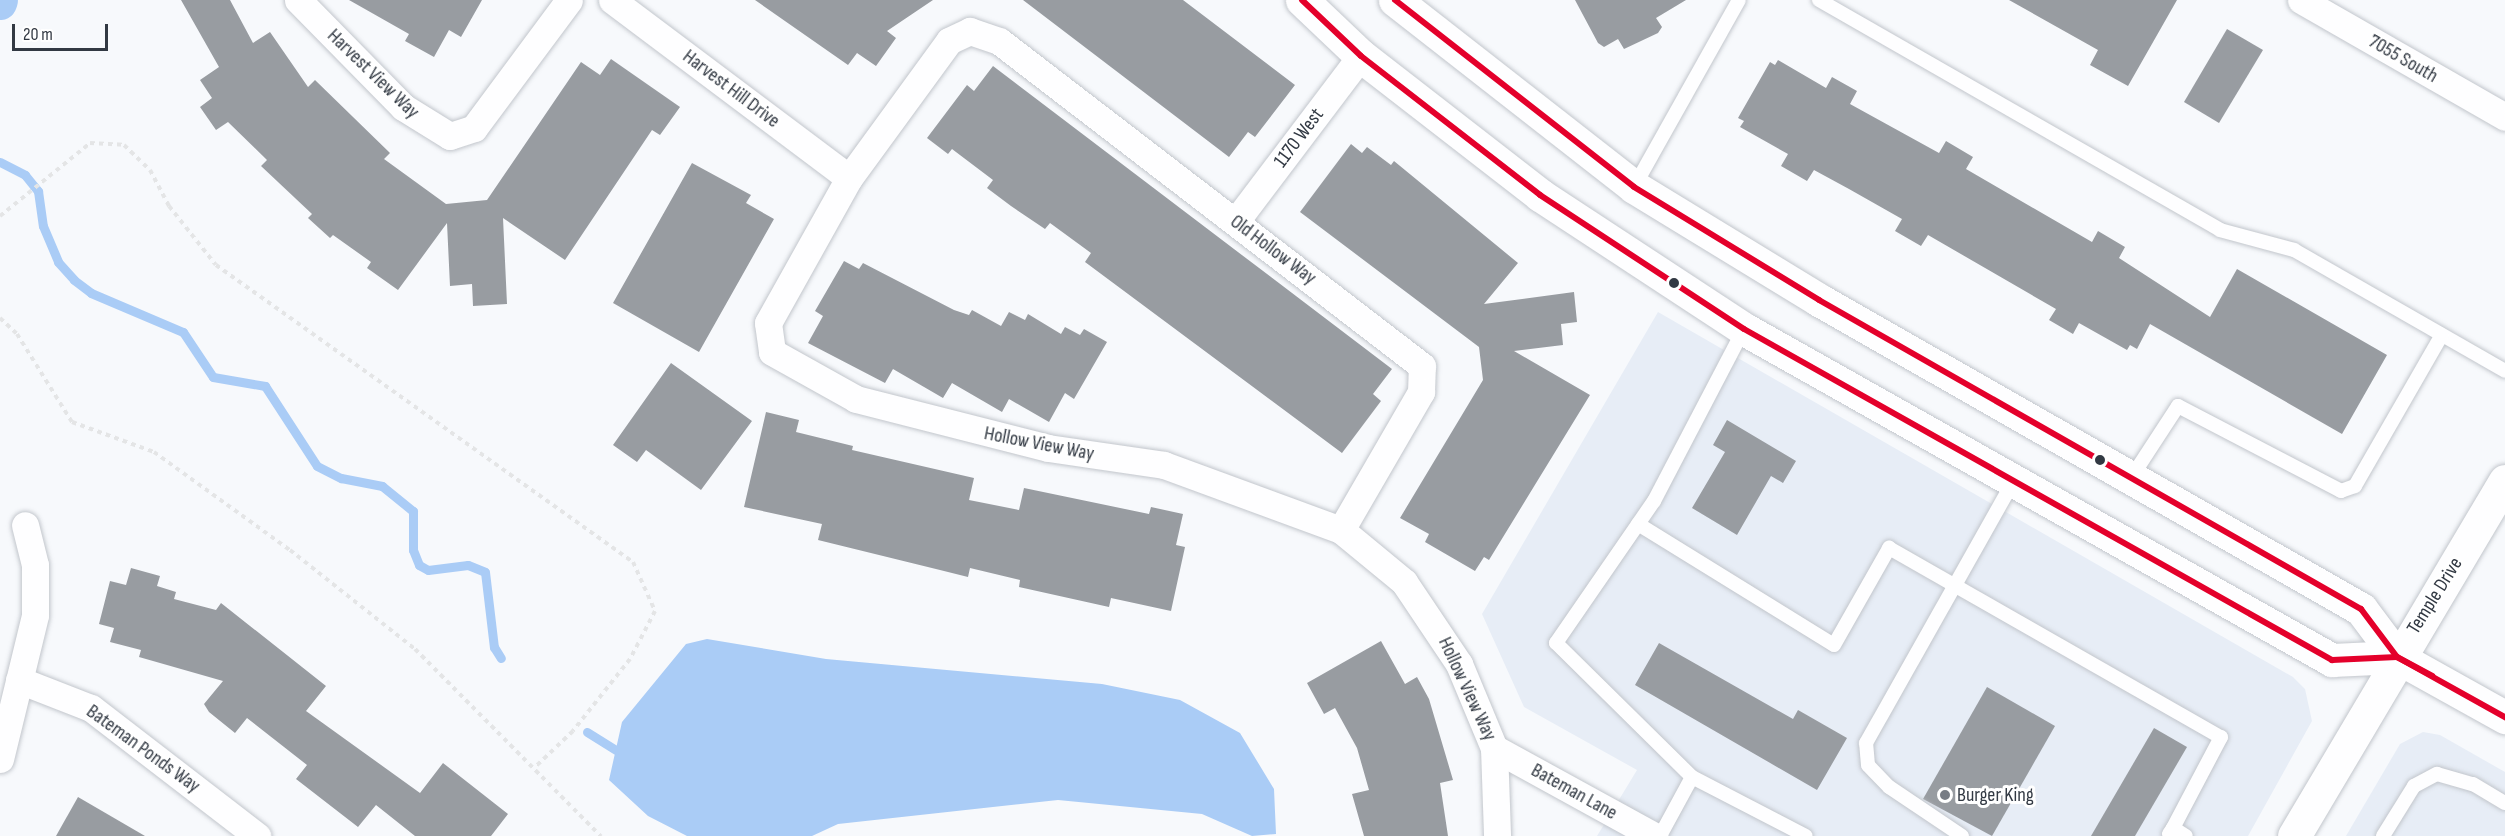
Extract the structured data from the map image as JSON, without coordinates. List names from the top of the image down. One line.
{"streets":{"main road":["Temple Drive"],"street":["7055 South","Harvest View Way","Harvest Hill Drive","1170 West","Old Hollow Way","Hollow View Way","Bateman Ponds Way","Bateman Lane"]},"crossings":[["Harvest Hill Drive","Hollow View Way"],["1170 West","Old Hollow Way"],["Old Hollow Way","Hollow View Way"],["Hollow View Way","Bateman Lane"]],"places":["Burger King"],"scale_bar":"20 m"}
